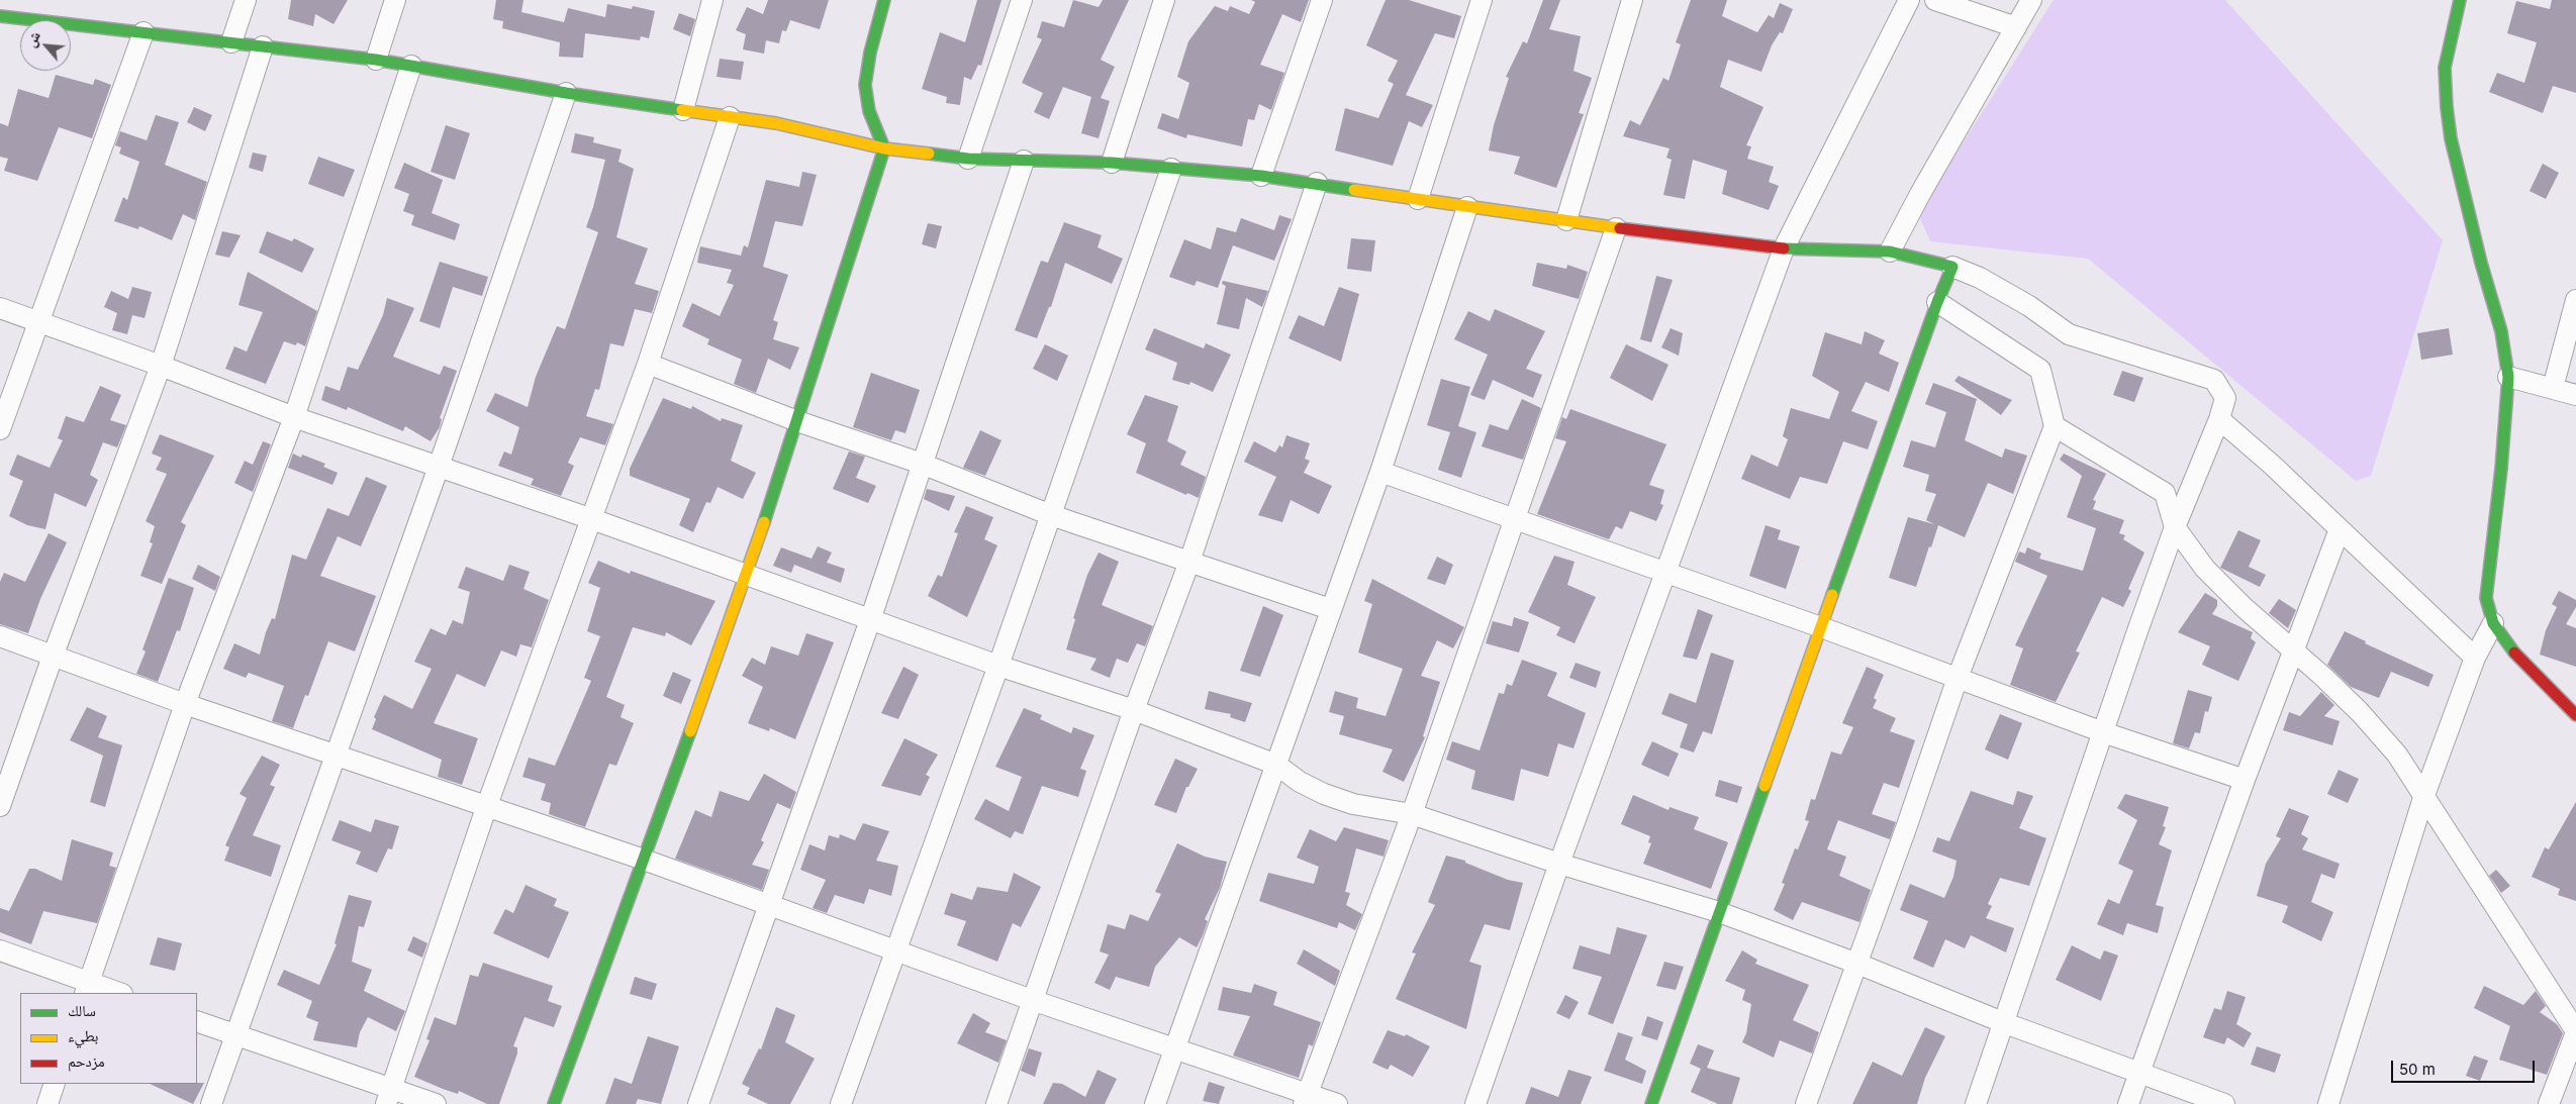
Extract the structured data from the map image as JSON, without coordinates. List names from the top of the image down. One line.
{"legend":["سالك","بطيء","مزدحم"],"scale_bar":"50 m","north":"top left"}
